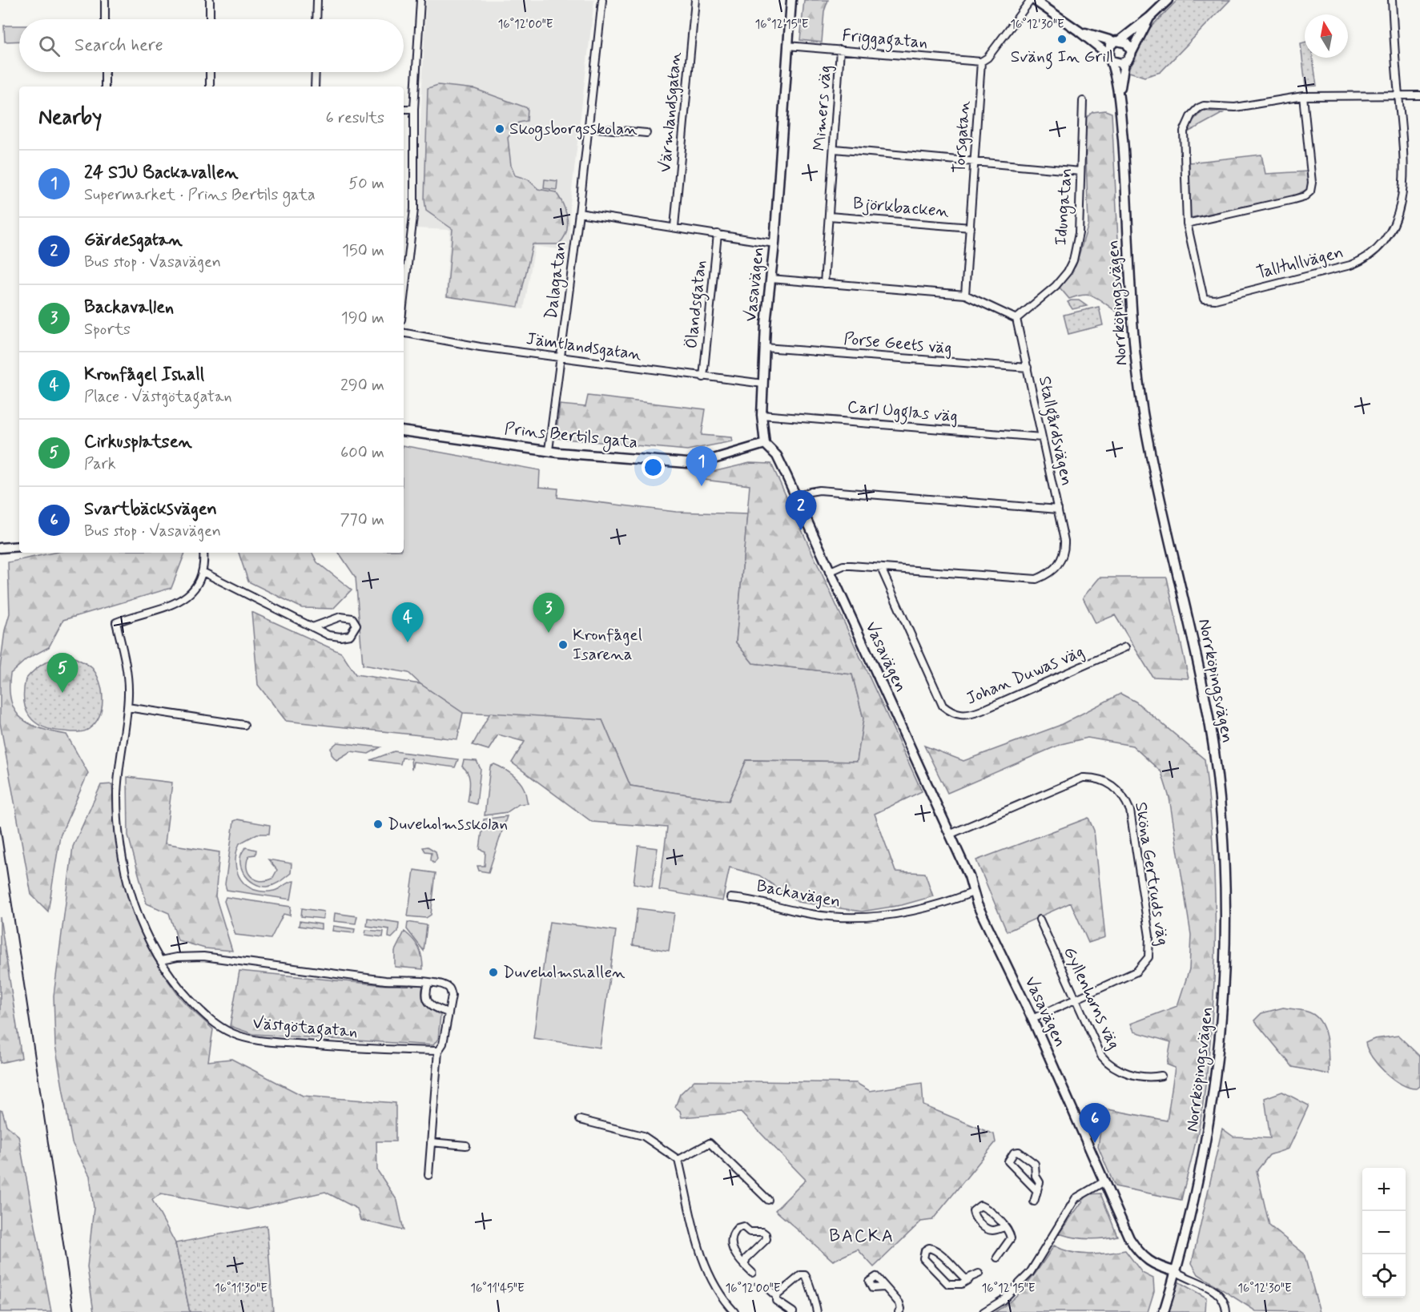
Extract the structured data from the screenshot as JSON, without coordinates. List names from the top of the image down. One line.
{"streets":{"street":["Friggagatan","Mimers väg","Värmlandsgatan","Torsgatan","Idungatan","Björkbacken","Talltullvägen","Dalagatan","Vasavägen","Norrköpingsvägen","Ölandsgatan","Porse Geets väg","Jämtlandsgatan","Carl Ugglas väg","Stallgårdsvägen","Prins Bertils gata","Johan Duwas väg","Sköna Gertruds väg","Backavägen","Gyllenhorns väg","Västgötagatan"]},"crossings":[["Friggagatan","Mimers väg"],["Friggagatan","Torsgatan"],["Friggagatan","Vasavägen"],["Mimers väg","Björkbacken"],["Torsgatan","Björkbacken"],["Idungatan","Stallgårdsvägen"],["Dalagatan","Jämtlandsgatan"],["Dalagatan","Prins Bertils gata"],["Vasavägen","Norrköpingsvägen"],["Vasavägen","Porse Geets väg"],["Vasavägen","Jämtlandsgatan"],["Vasavägen","Carl Ugglas väg"],["Vasavägen","Stallgårdsvägen"],["Vasavägen","Prins Bertils gata"],["Vasavägen","Sköna Gertruds väg"],["Vasavägen","Backavägen"],["Ölandsgatan","Jämtlandsgatan"],["Porse Geets väg","Stallgårdsvägen"],["Carl Ugglas väg","Stallgårdsvägen"],["Stallgårdsvägen","Johan Duwas väg"],["Sköna Gertruds väg","Gyllenhorns väg"]],"districts":["BACKA"],"places":["Sväng In Grill","Skogsborgsskolan","Kronfågel Isarena","Duveholmsskolan","Duveholmshallen"],"north":"top","page":{"search":"Search here","heading":["Nearby","6 results"],"list":[{"mark":"1","name":"24 SJU Backavallen","note":"Supermarket · Prins Bertils gata","value":"50 m"},{"mark":"2","name":"Gärdesgatan","note":"Bus stop · Vasavägen","value":"150 m"},{"mark":"3","name":"Backavallen","note":"Sports","value":"190 m"},{"mark":"4","name":"Kronfågel Ishall","note":"Place · Västgötagatan","value":"290 m"},{"mark":"5","name":"Cirkusplatsen","note":"Park","value":"600 m"},{"mark":"6","name":"Svartbäcksvägen","note":"Bus stop · Vasavägen","value":"770 m"}],"pins":["1","2","3","4","5","6"],"map_buttons":["+","−"]},"coordinates":["16°12'00\"E","16°12'15\"E","16°12'30\"E","16°11'30\"E","16°11'45\"E"]}
